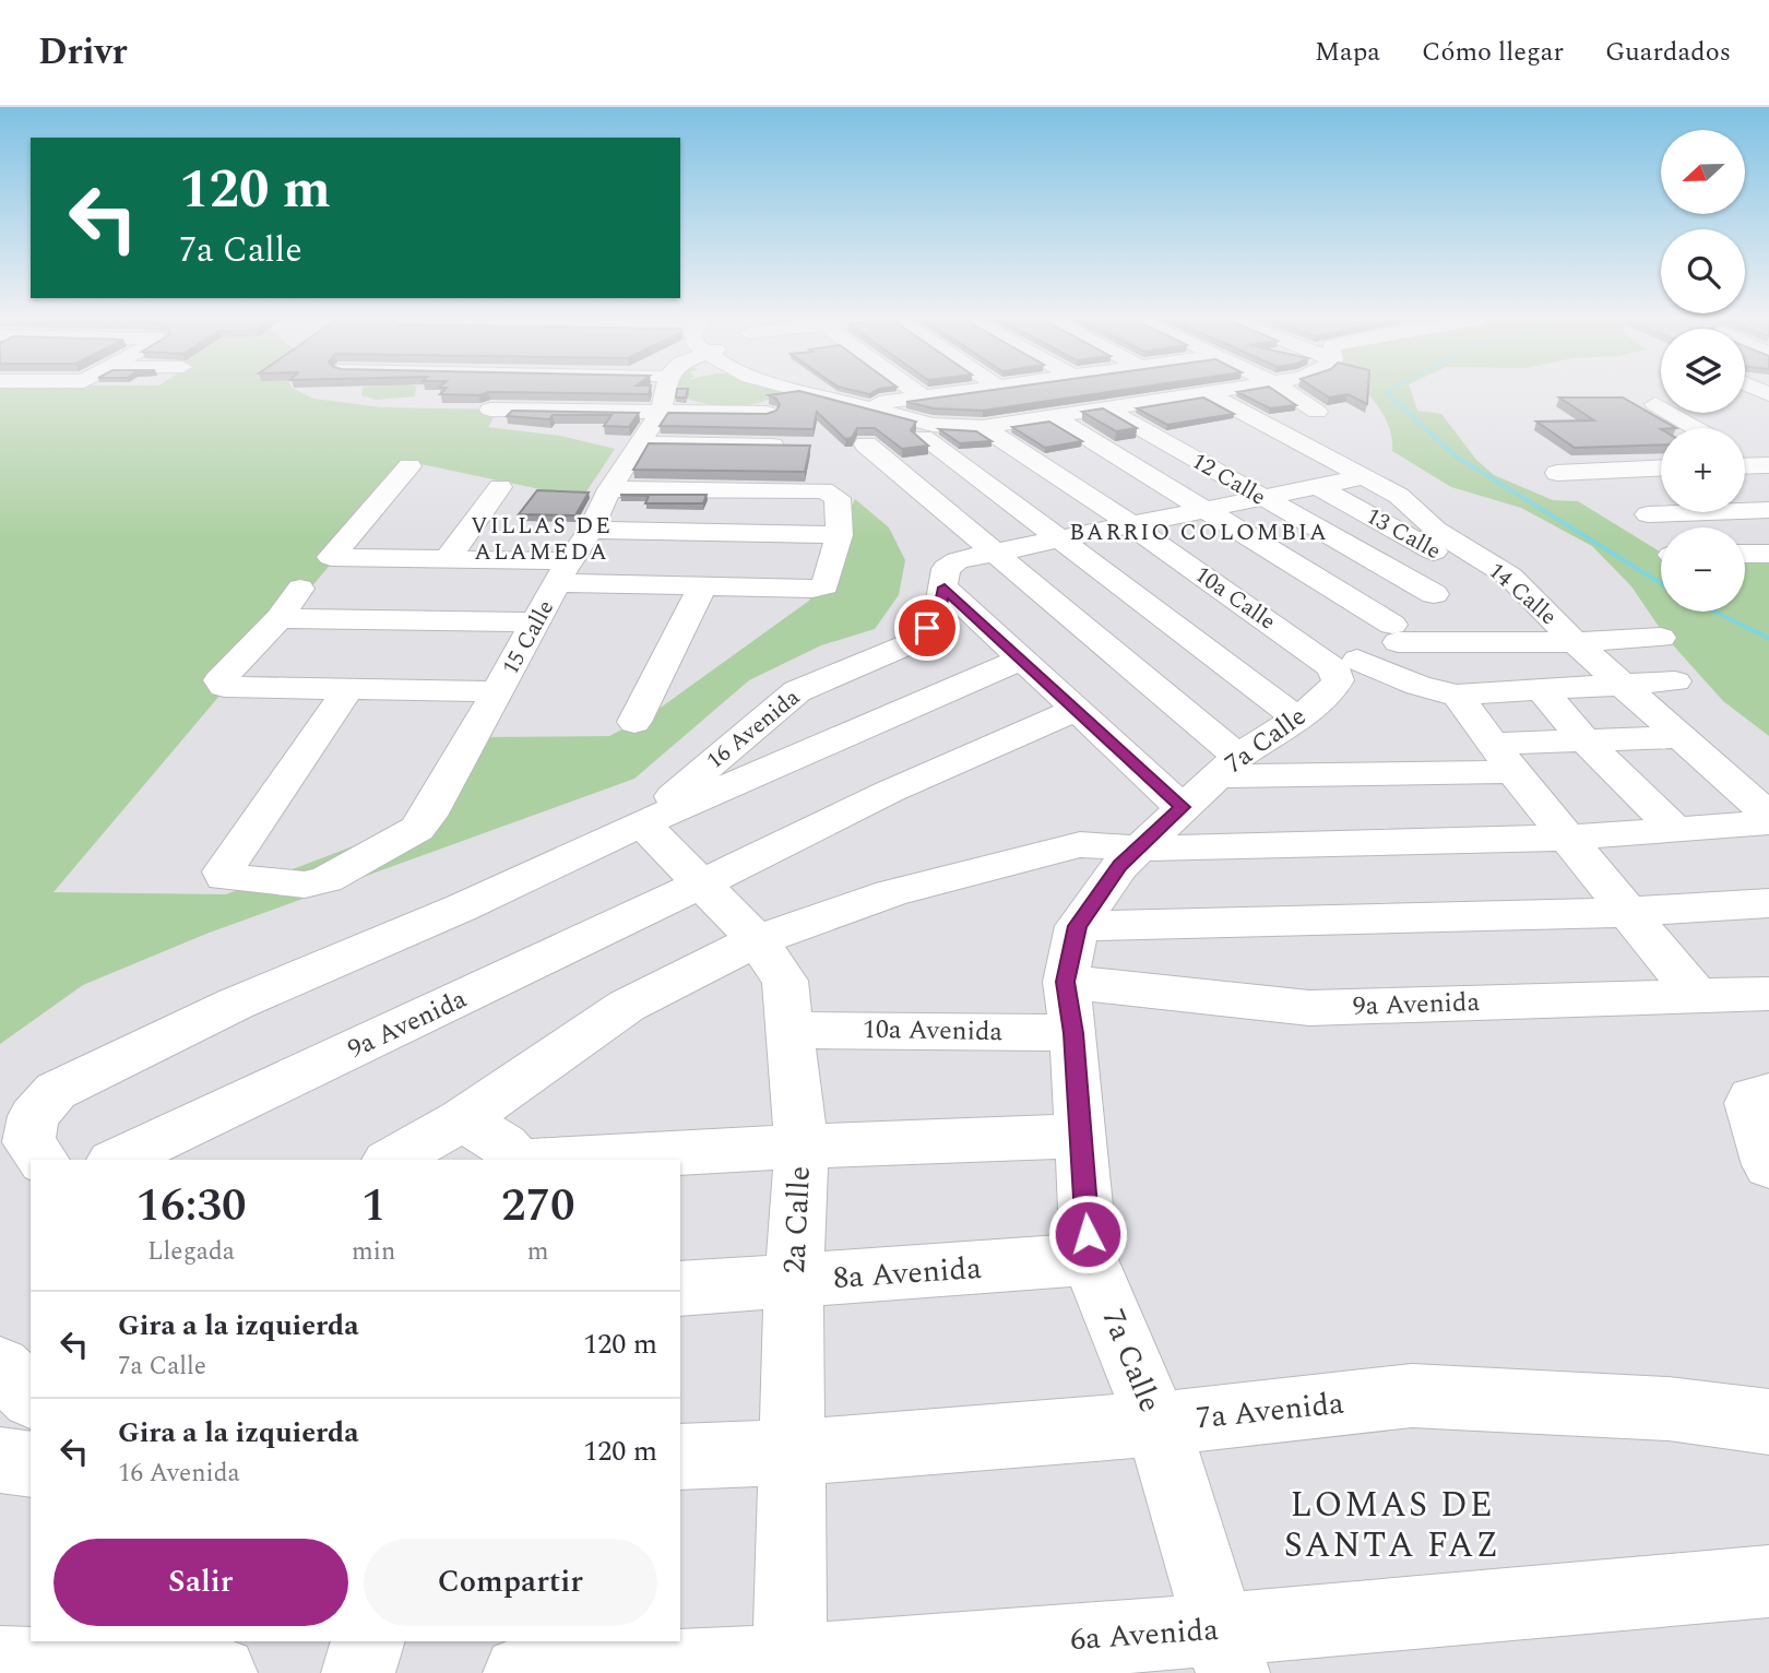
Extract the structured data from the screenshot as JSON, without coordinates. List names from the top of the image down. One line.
{"streets":{"street":["12 Calle","13 Calle","14 Calle","10a Calle","15 Calle","16 Avenida","7a Calle","9a Avenida","10a Avenida","2a Calle","8a Avenida","7a Avenida","6a Avenida"]},"crossings":[["12 Calle","13 Calle"],["12 Calle","14 Calle"],["12 Calle","16 Avenida"],["13 Calle","14 Calle"],["13 Calle","16 Avenida"],["14 Calle","10a Calle"],["14 Calle","16 Avenida"],["10a Calle","16 Avenida"],["10a Calle","7a Calle"],["16 Avenida","2a Calle"],["7a Calle","9a Avenida"],["7a Calle","10a Avenida"],["7a Calle","8a Avenida"],["7a Calle","7a Avenida"],["7a Calle","6a Avenida"],["9a Avenida","2a Calle"],["10a Avenida","2a Calle"],["2a Calle","8a Avenida"],["2a Calle","7a Avenida"],["2a Calle","6a Avenida"]],"districts":["VILLAS DE ALAMEDA","BARRIO COLOMBIA","LOMAS DE SANTA FAZ"],"north":"left","page":{"header":"Drivr","nav":["Mapa","Cómo llegar","Guardados"],"map_buttons":["+","−"],"turn":["120 m","7a Calle"],"eta":["16:30","Llegada","1","min","270","m"],"list":[{"name":"Gira a la izquierda","note":"7a Calle","value":"120 m"},{"name":"Gira a la izquierda","note":"16 Avenida","value":"120 m"}],"buttons":["Salir","Compartir"]}}
